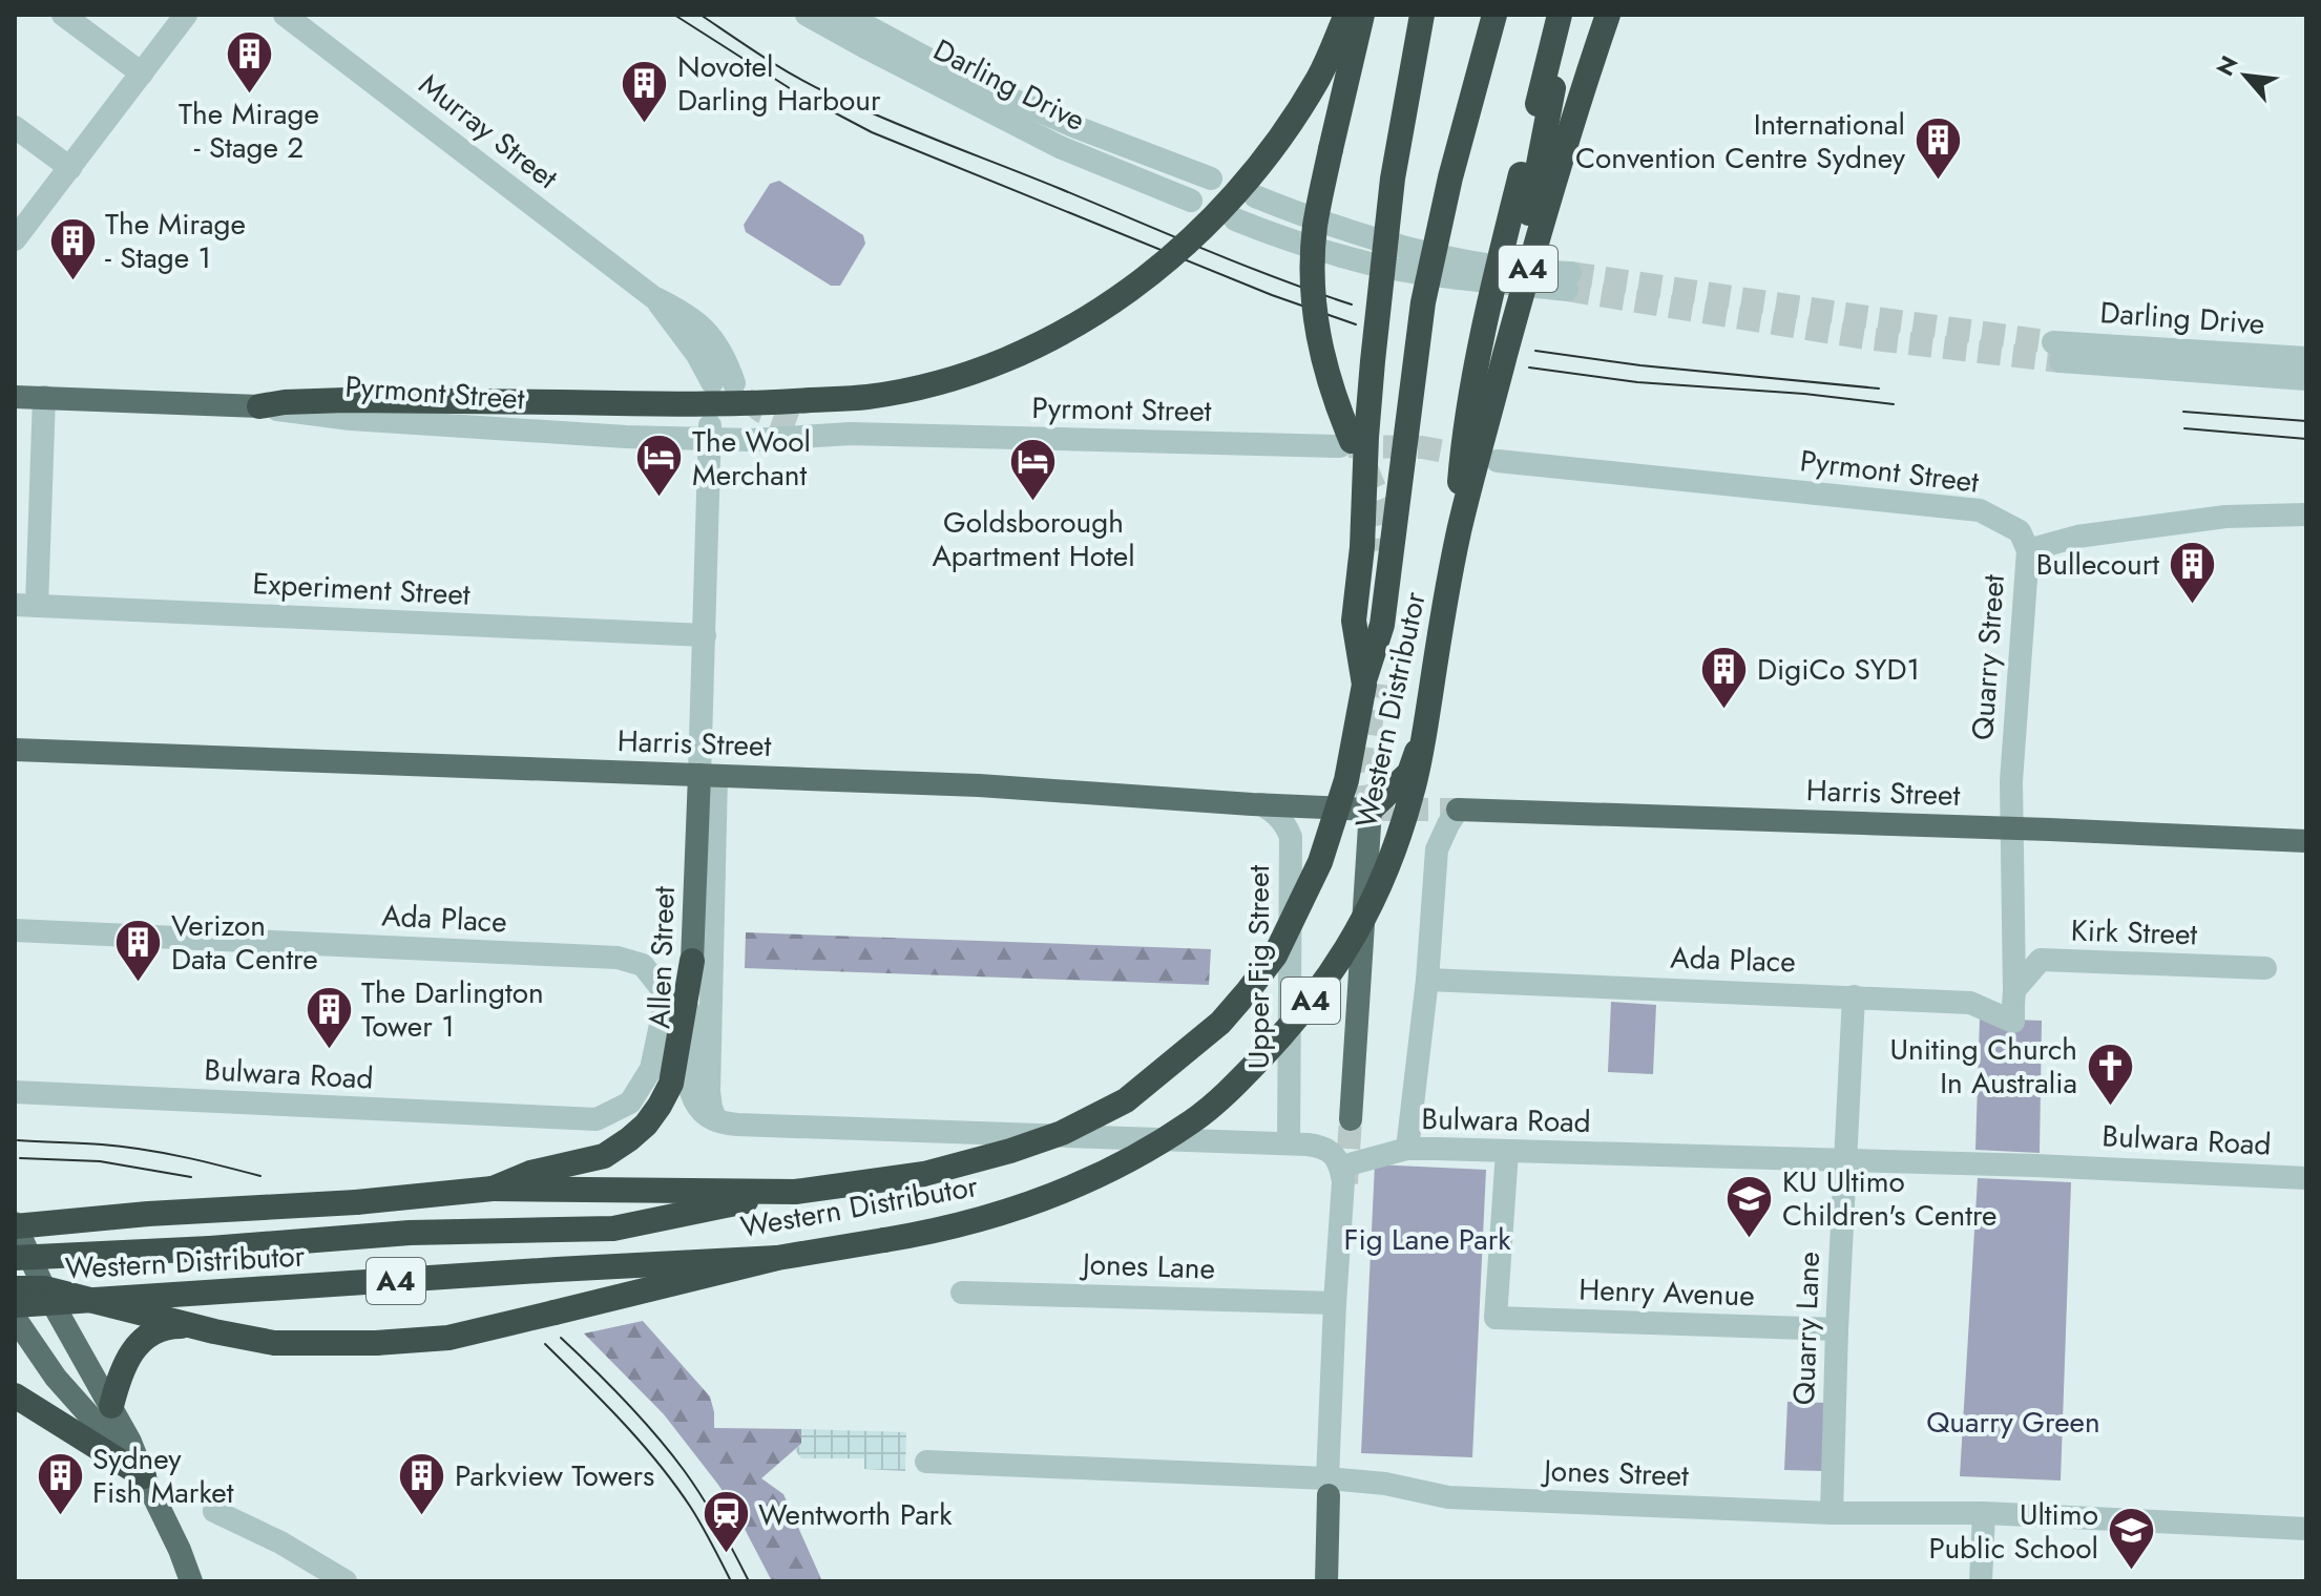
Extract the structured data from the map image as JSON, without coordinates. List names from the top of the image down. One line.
{"streets":{"highway":["A4","Western Distributor"],"main road":["Pyrmont Street","Harris Street","Allen Street"],"street":["Darling Drive","Murray Street","Experiment Street","Quarry Street","Ada Place","Kirk Street","Upper Fig Street","Bulwara Road","Jones Lane","Henry Avenue","Quarry Lane","Jones Street"]},"crossings":[["Pyrmont Street","Quarry Street"],["Pyrmont Street","Allen Street"],["Experiment Street","Allen Street"],["Quarry Street","Harris Street"],["Quarry Street","Ada Place"],["Quarry Street","Kirk Street"],["Harris Street","Allen Street"],["Harris Street","Upper Fig Street"],["Ada Place","Kirk Street"],["Ada Place","Bulwara Road"],["Ada Place","Quarry Lane"],["Bulwara Road","Henry Avenue"],["Bulwara Road","Quarry Lane"],["Henry Avenue","Quarry Lane"],["Quarry Lane","Jones Street"]],"parks":["Fig Lane Park","Quarry Green"],"places":{"building":["The Mirage - Stage 2","Novotel Darling Harbour","International Convention Centre Sydney","The Mirage - Stage 1","Bullecourt","DigiCo SYD1","Verizon Data Centre","The Darlington Tower 1","Sydney Fish Market","Parkview Towers"],"hotel":["The Wool Merchant","Goldsborough Apartment Hotel"],"church":["Uniting Church In Australia"],"school or university":["KU Ultimo Children's Centre","Ultimo Public School"],"station":["Wentworth Park"]},"north":"top left"}
